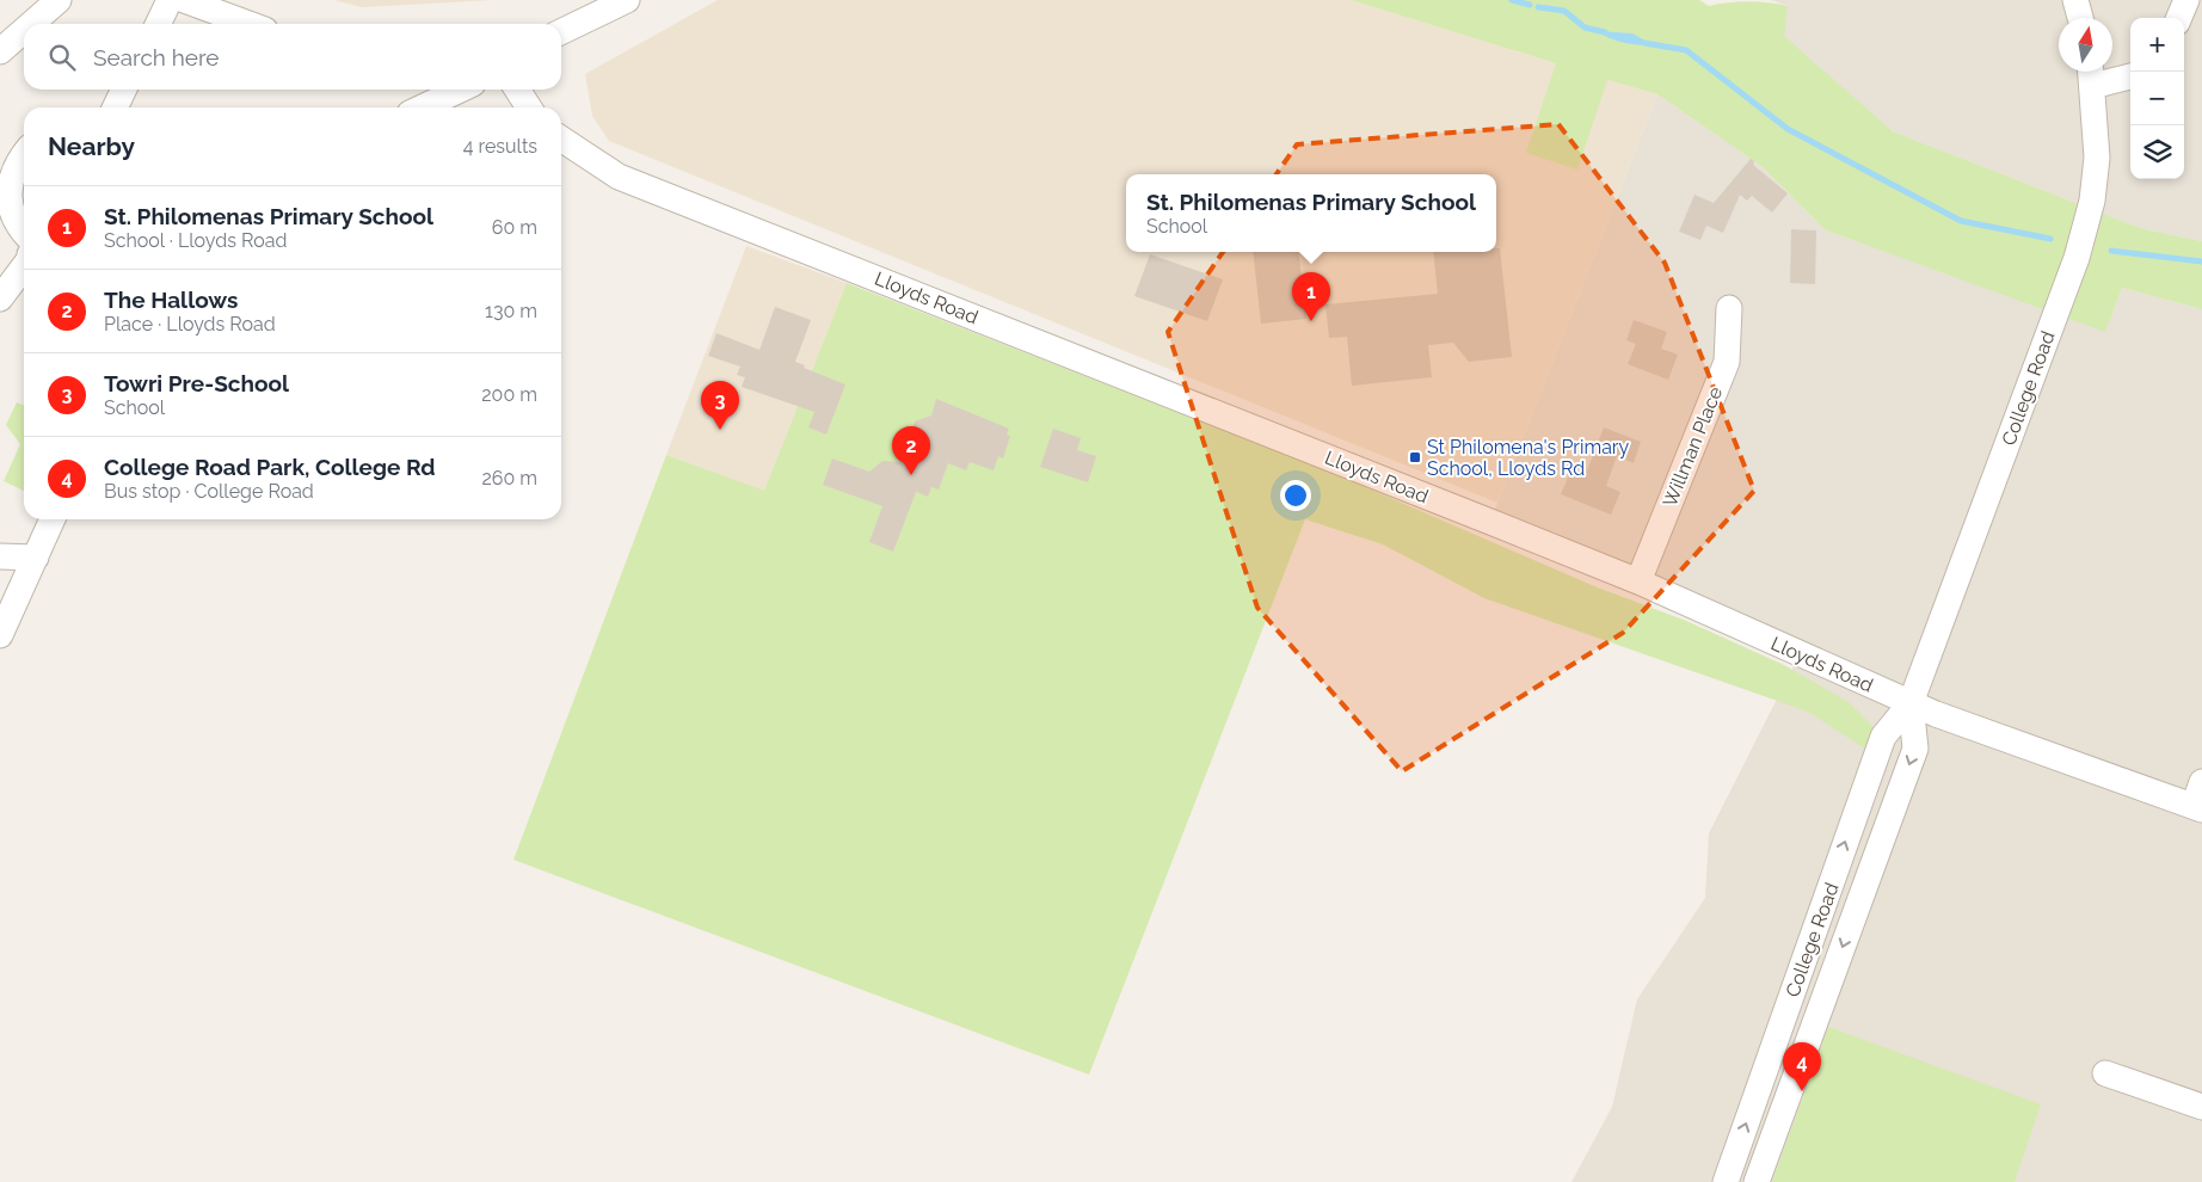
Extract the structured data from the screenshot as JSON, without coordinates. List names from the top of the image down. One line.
{"streets":{"street":["Lloyds Road","College Road","Willman Place"]},"crossings":[["Lloyds Road","College Road"],["Lloyds Road","Willman Place"]],"places":{"transit":["St Philomena's Primary School, Lloyds Rd"]},"north":"top","page":{"map_buttons":["+","−"],"search":"Search here","heading":["Nearby","4 results"],"popup":["St. Philomenas Primary School","School"],"list":[{"mark":"1","name":"St. Philomenas Primary School","note":"School · Lloyds Road","value":"60 m"},{"mark":"2","name":"The Hallows","note":"Place · Lloyds Road","value":"130 m"},{"mark":"3","name":"Towri Pre-School","note":"School","value":"200 m"},{"mark":"4","name":"College Road Park, College Rd","note":"Bus stop · College Road","value":"260 m"}],"pins":["1","3","2","4"]}}
